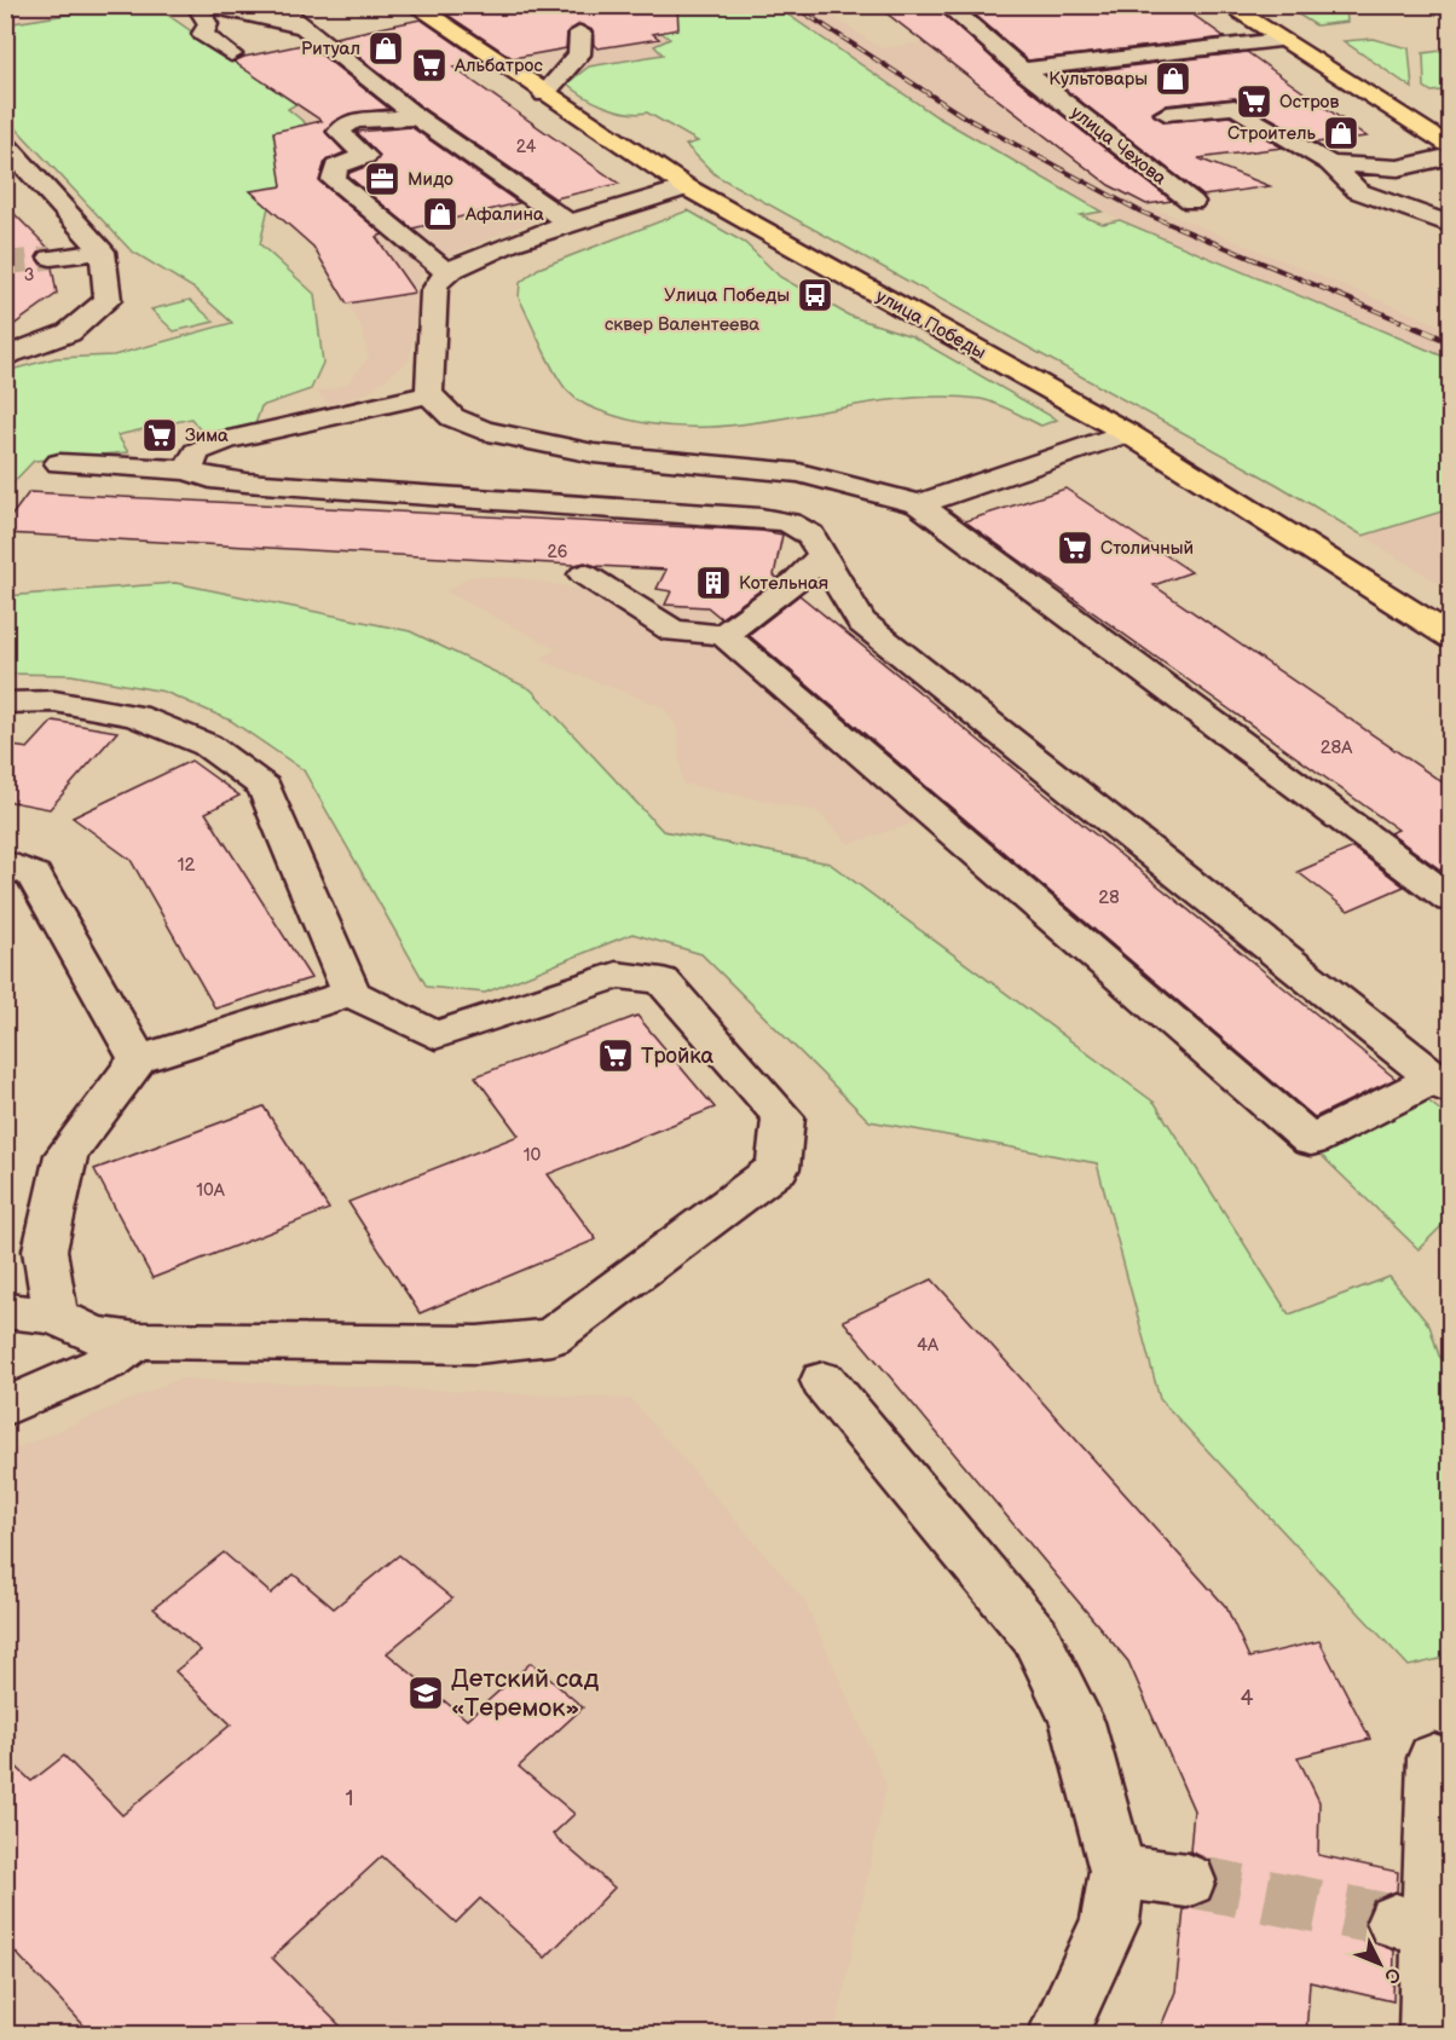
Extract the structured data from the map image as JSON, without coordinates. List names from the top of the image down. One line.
{"streets":{"main road":["улица Победы"],"street":["улица Чехова"]},"parks":["сквер Валентеева"],"places":{"shop":["Ритуал","Культовары","Строитель","Афалина"],"supermarket":["Альбатрос","Остров","Зима","Столичный","Тройка"],"office":["Мидо"],"bus stop":["Улица Победы"],"building":["Котельная"],"school or university":["Детский сад «Теремок»"]},"house_numbers":["24","3","26","28А","12","28","10","10А","4А","4","1"],"north":"bottom right"}
